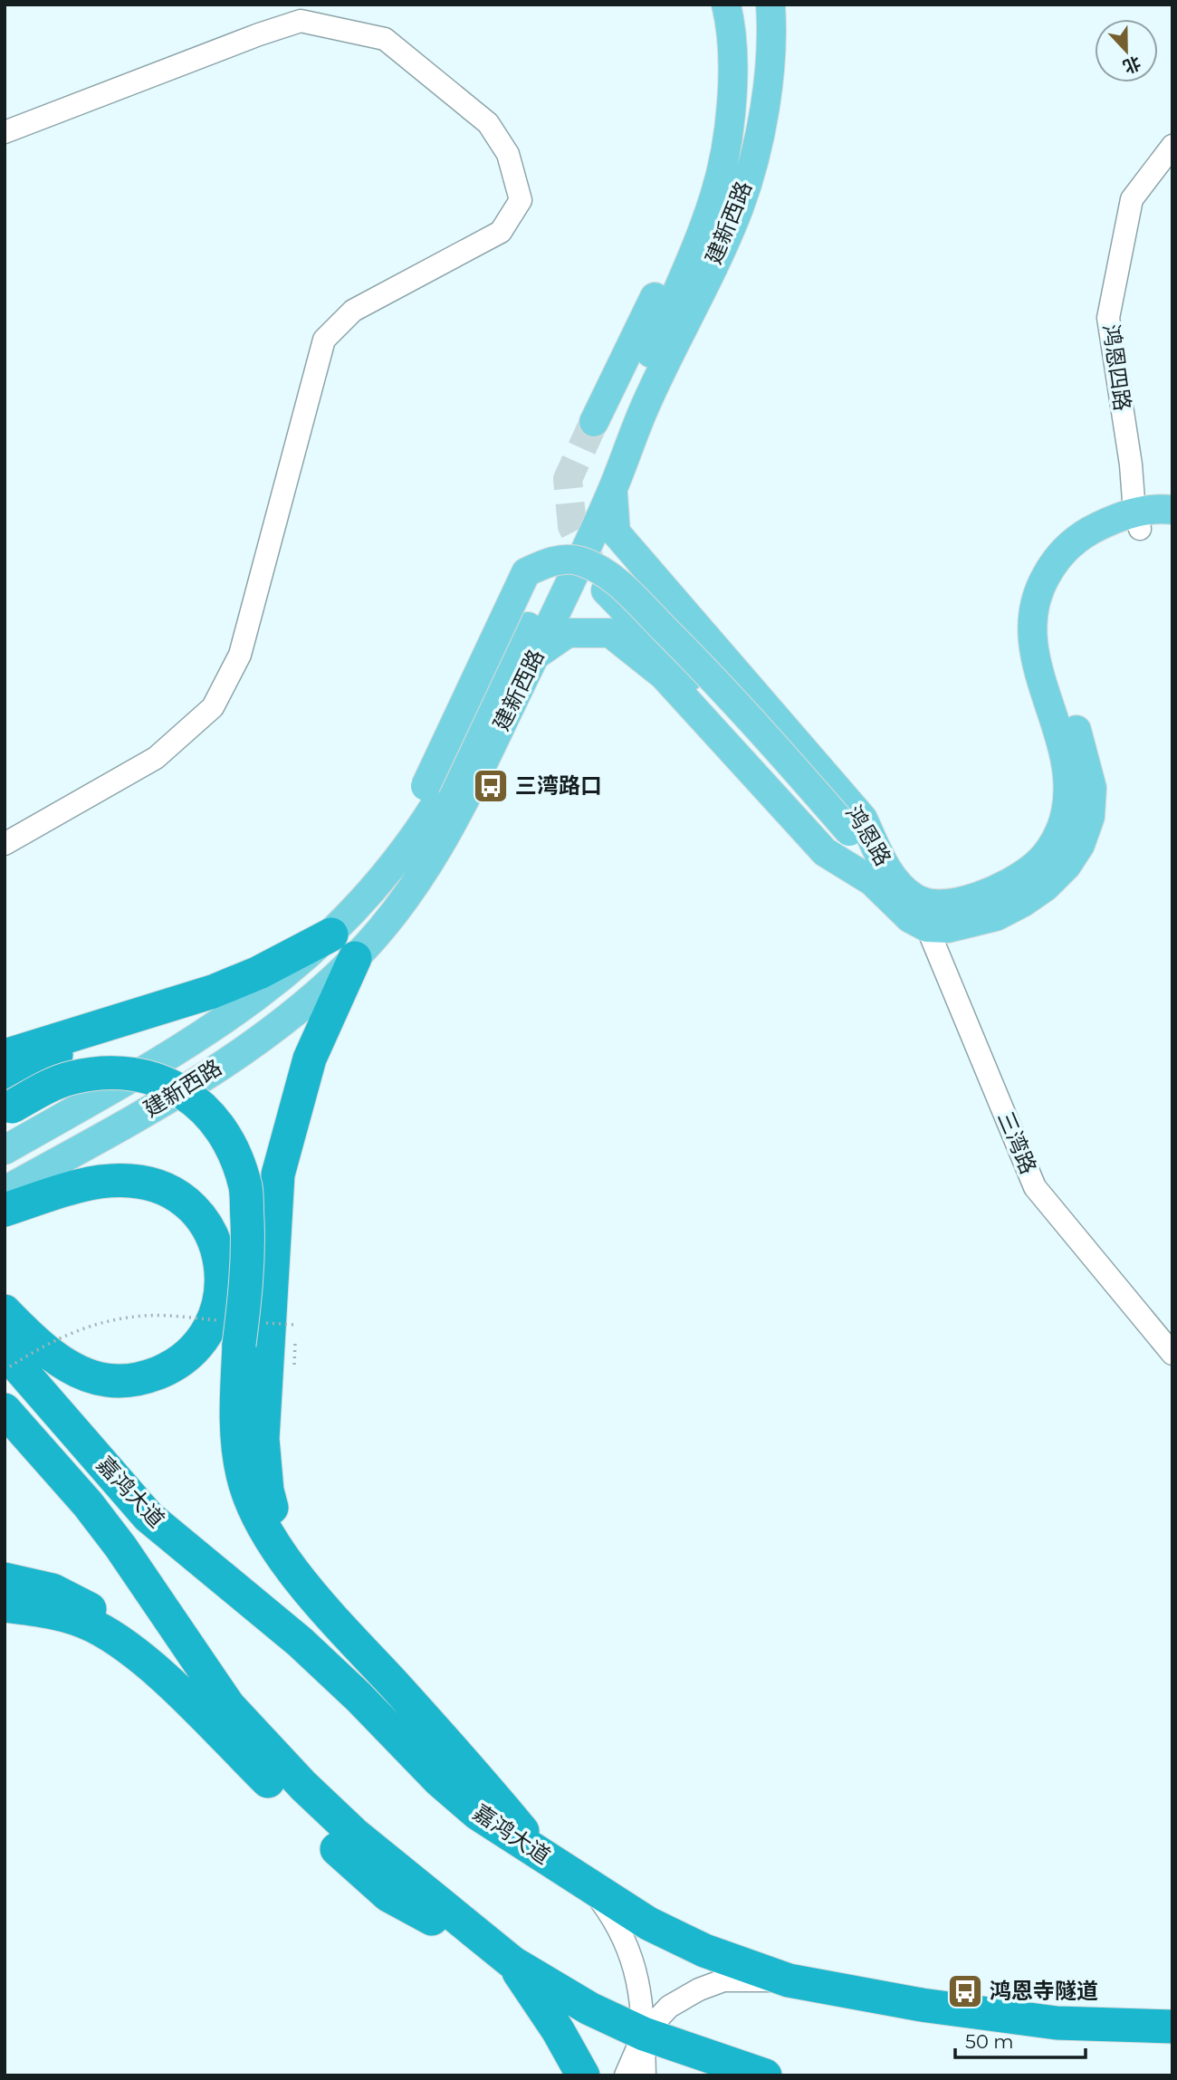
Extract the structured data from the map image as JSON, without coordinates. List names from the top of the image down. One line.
{"streets":{"highway":["嘉鸿大道"],"main road":["建新西路","鸿恩路"],"street":["鸿恩四路","三湾路"]},"crossings":[["建新西路","鸿恩路"],["鸿恩路","三湾路"]],"places":{"bus stop":["三湾路口","鸿恩寺隧道"]},"scale_bar":"50 m","north":"bottom"}
